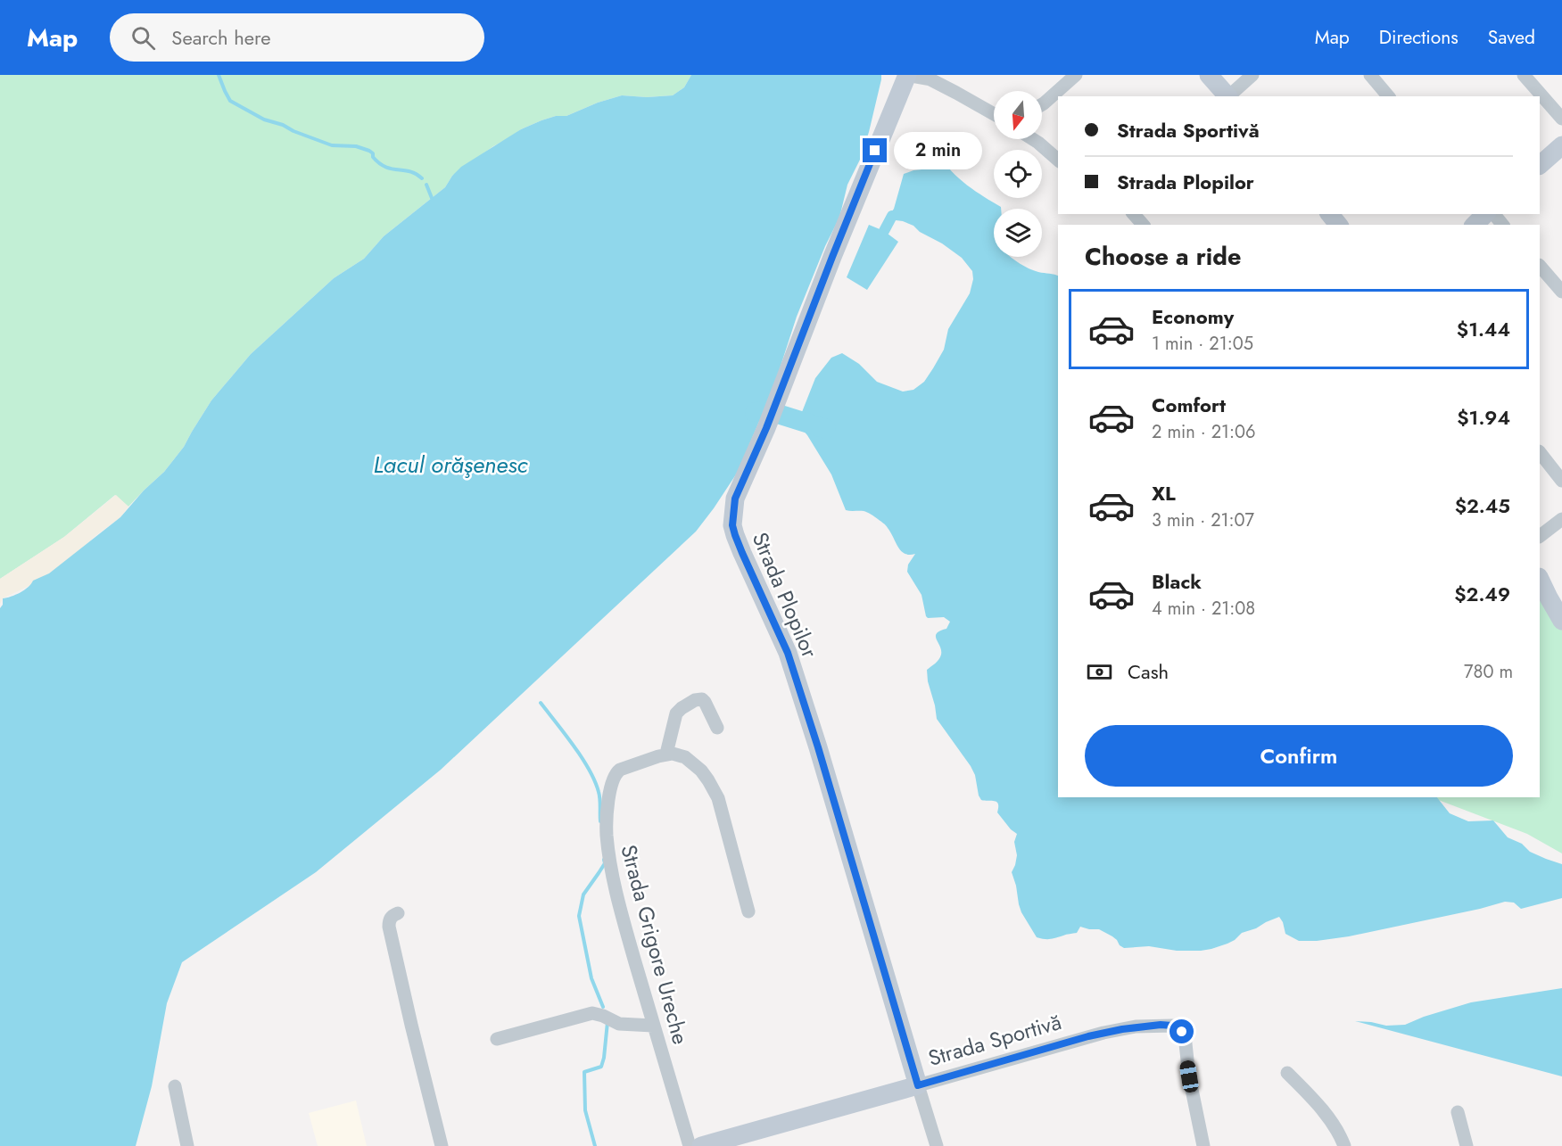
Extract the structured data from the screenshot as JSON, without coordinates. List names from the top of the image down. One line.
{"streets":{"street":["Strada Plopilor","Strada Grigore Ureche","Strada Sportivă"]},"crossings":[["Strada Plopilor","Strada Sportivă"]],"water":["Lacul orăşenesc"],"north":"bottom","page":{"header":"Map","search":"Search here","nav":["Map","Directions","Saved"],"banner":["Strada Sportivă","Strada Plopilor"],"bubble":"2 min","heading":"Choose a ride","list":[{"name":"Economy","note":"1 min · 21:05","value":"$1.44"},{"name":"Comfort","note":"2 min · 21:06","value":"$1.94"},{"name":"XL","note":"3 min · 21:07","value":"$2.45"},{"name":"Black","note":"4 min · 21:08","value":"$2.49"}],"pay":["Cash","780 m"],"buttons":"Confirm"}}
